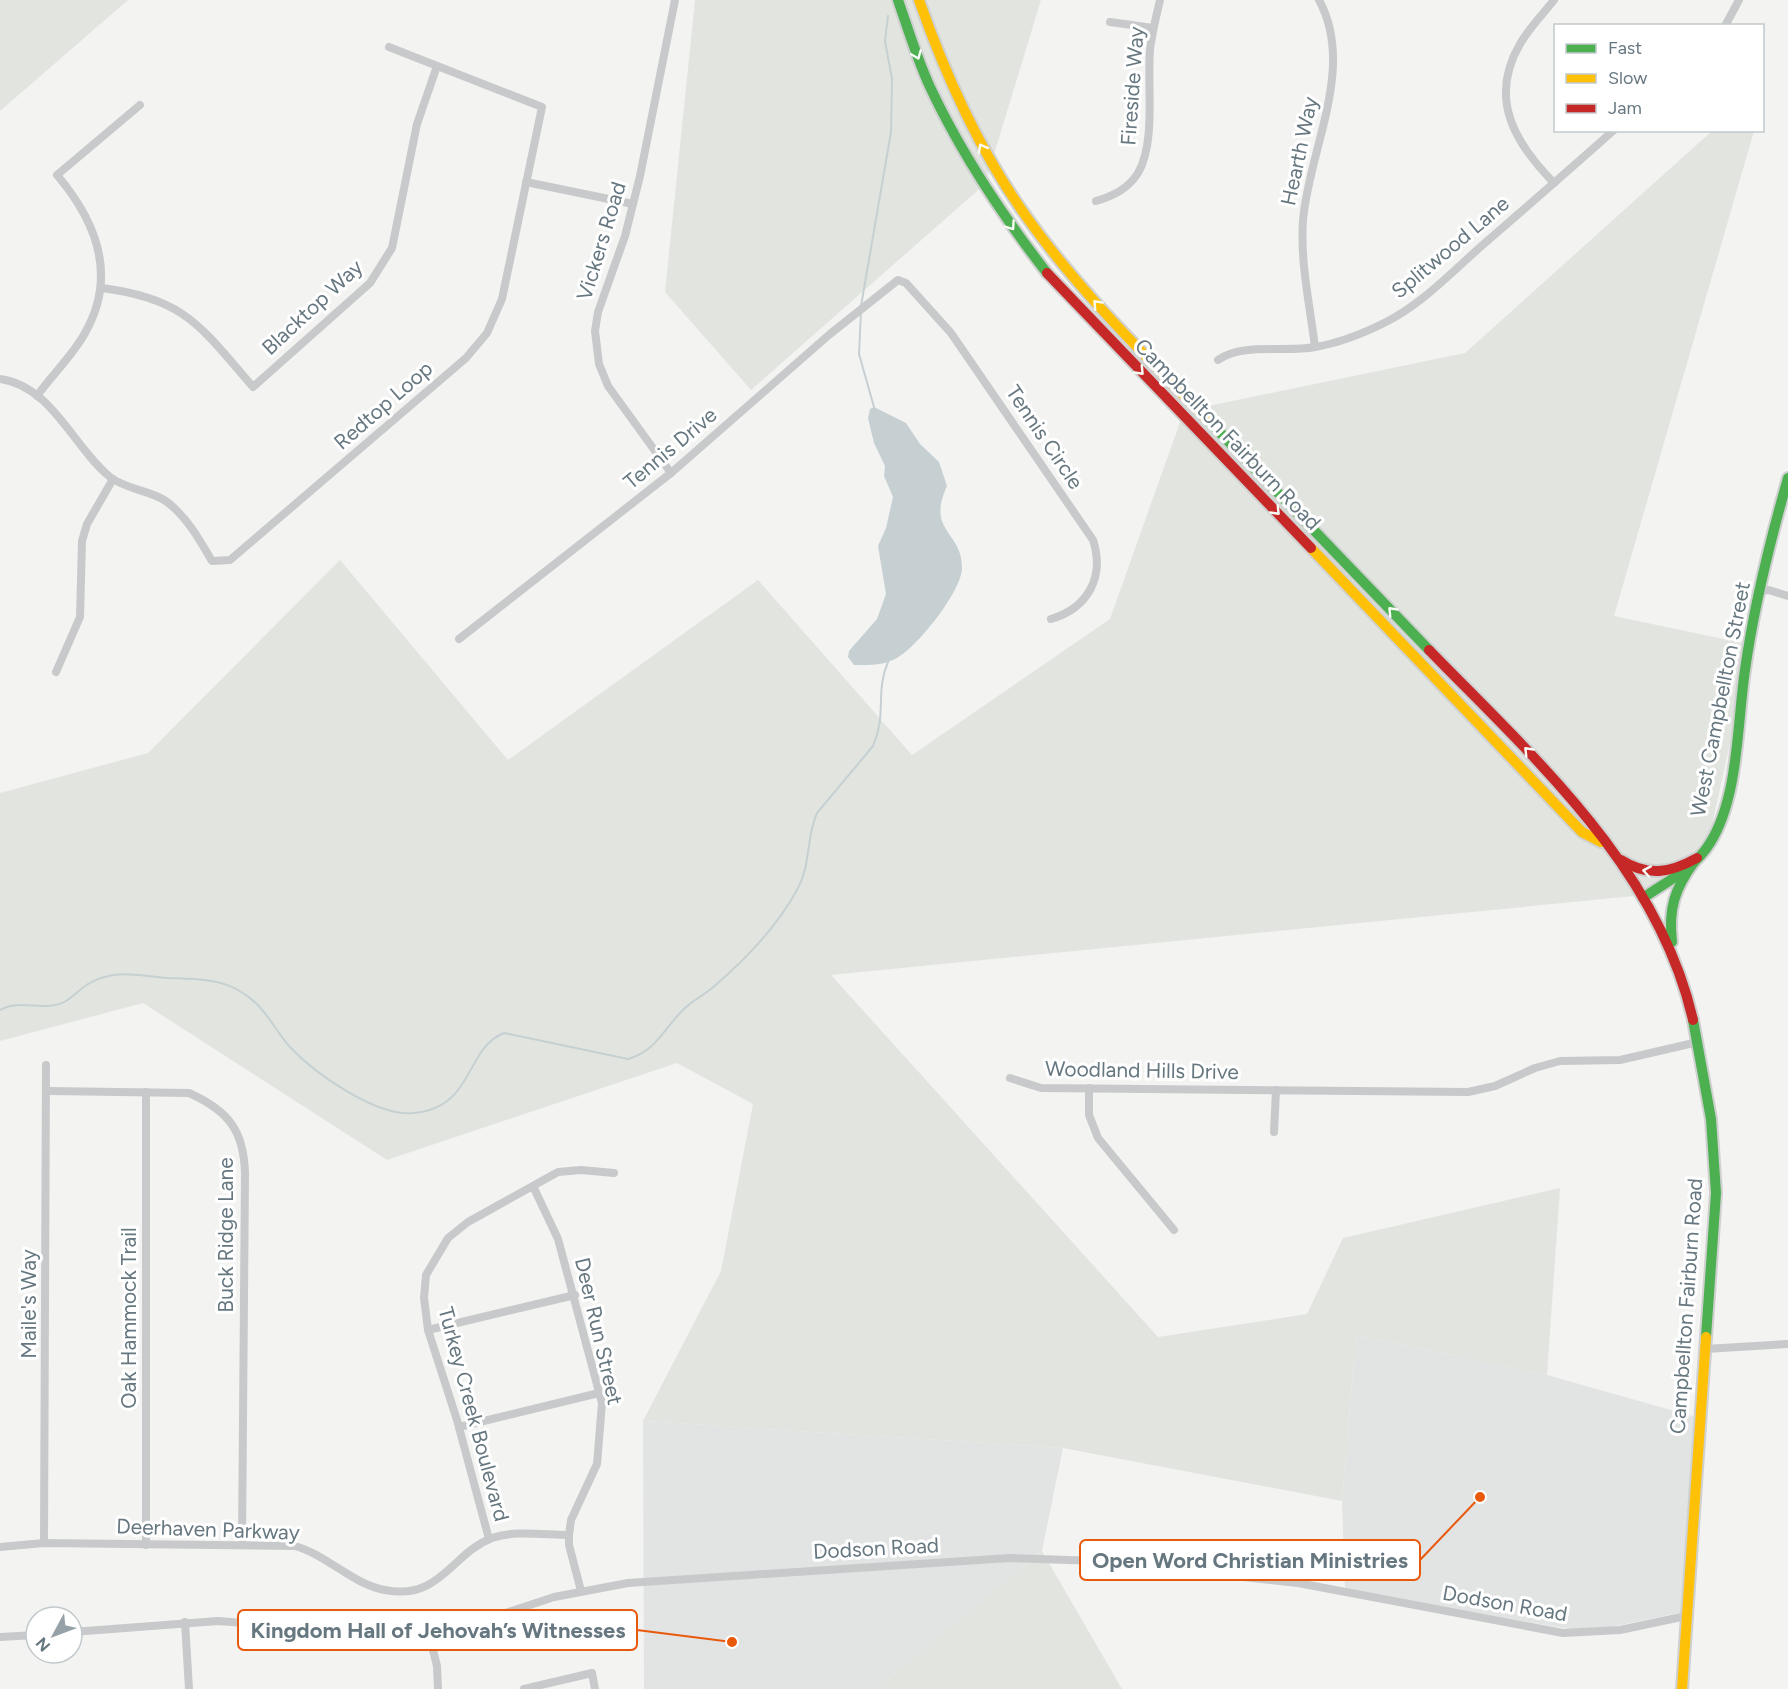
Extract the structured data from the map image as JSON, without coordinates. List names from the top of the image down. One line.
{"streets":{"main road":["Campbellton Fairburn Road","West Campbellton Street"],"street":["Fireside Way","Hearth Way","Vickers Road","Splitwood Lane","Blacktop Way","Redtop Loop","Tennis Circle","Tennis Drive","Woodland Hills Drive","Buck Ridge Lane","Maile's Way","Oak Hammock Trail","Deer Run Street","Turkey Creek Boulevard","Deerhaven Parkway","Dodson Road"]},"crossings":[["Hearth Way","Splitwood Lane"],["Vickers Road","Tennis Drive"],["Blacktop Way","Redtop Loop"],["Campbellton Fairburn Road","West Campbellton Street"],["Campbellton Fairburn Road","Woodland Hills Drive"],["Campbellton Fairburn Road","Dodson Road"],["Tennis Circle","Tennis Drive"],["Buck Ridge Lane","Maile's Way"],["Buck Ridge Lane","Oak Hammock Trail"],["Buck Ridge Lane","Deerhaven Parkway"],["Maile's Way","Deerhaven Parkway"],["Oak Hammock Trail","Deerhaven Parkway"],["Deer Run Street","Turkey Creek Boulevard"],["Deer Run Street","Dodson Road"],["Turkey Creek Boulevard","Deerhaven Parkway"]],"places":["Open Word Christian Ministries","Kingdom Hall of Jehovah’s Witnesses"],"legend":["Fast","Slow","Jam"],"north":"bottom left"}
